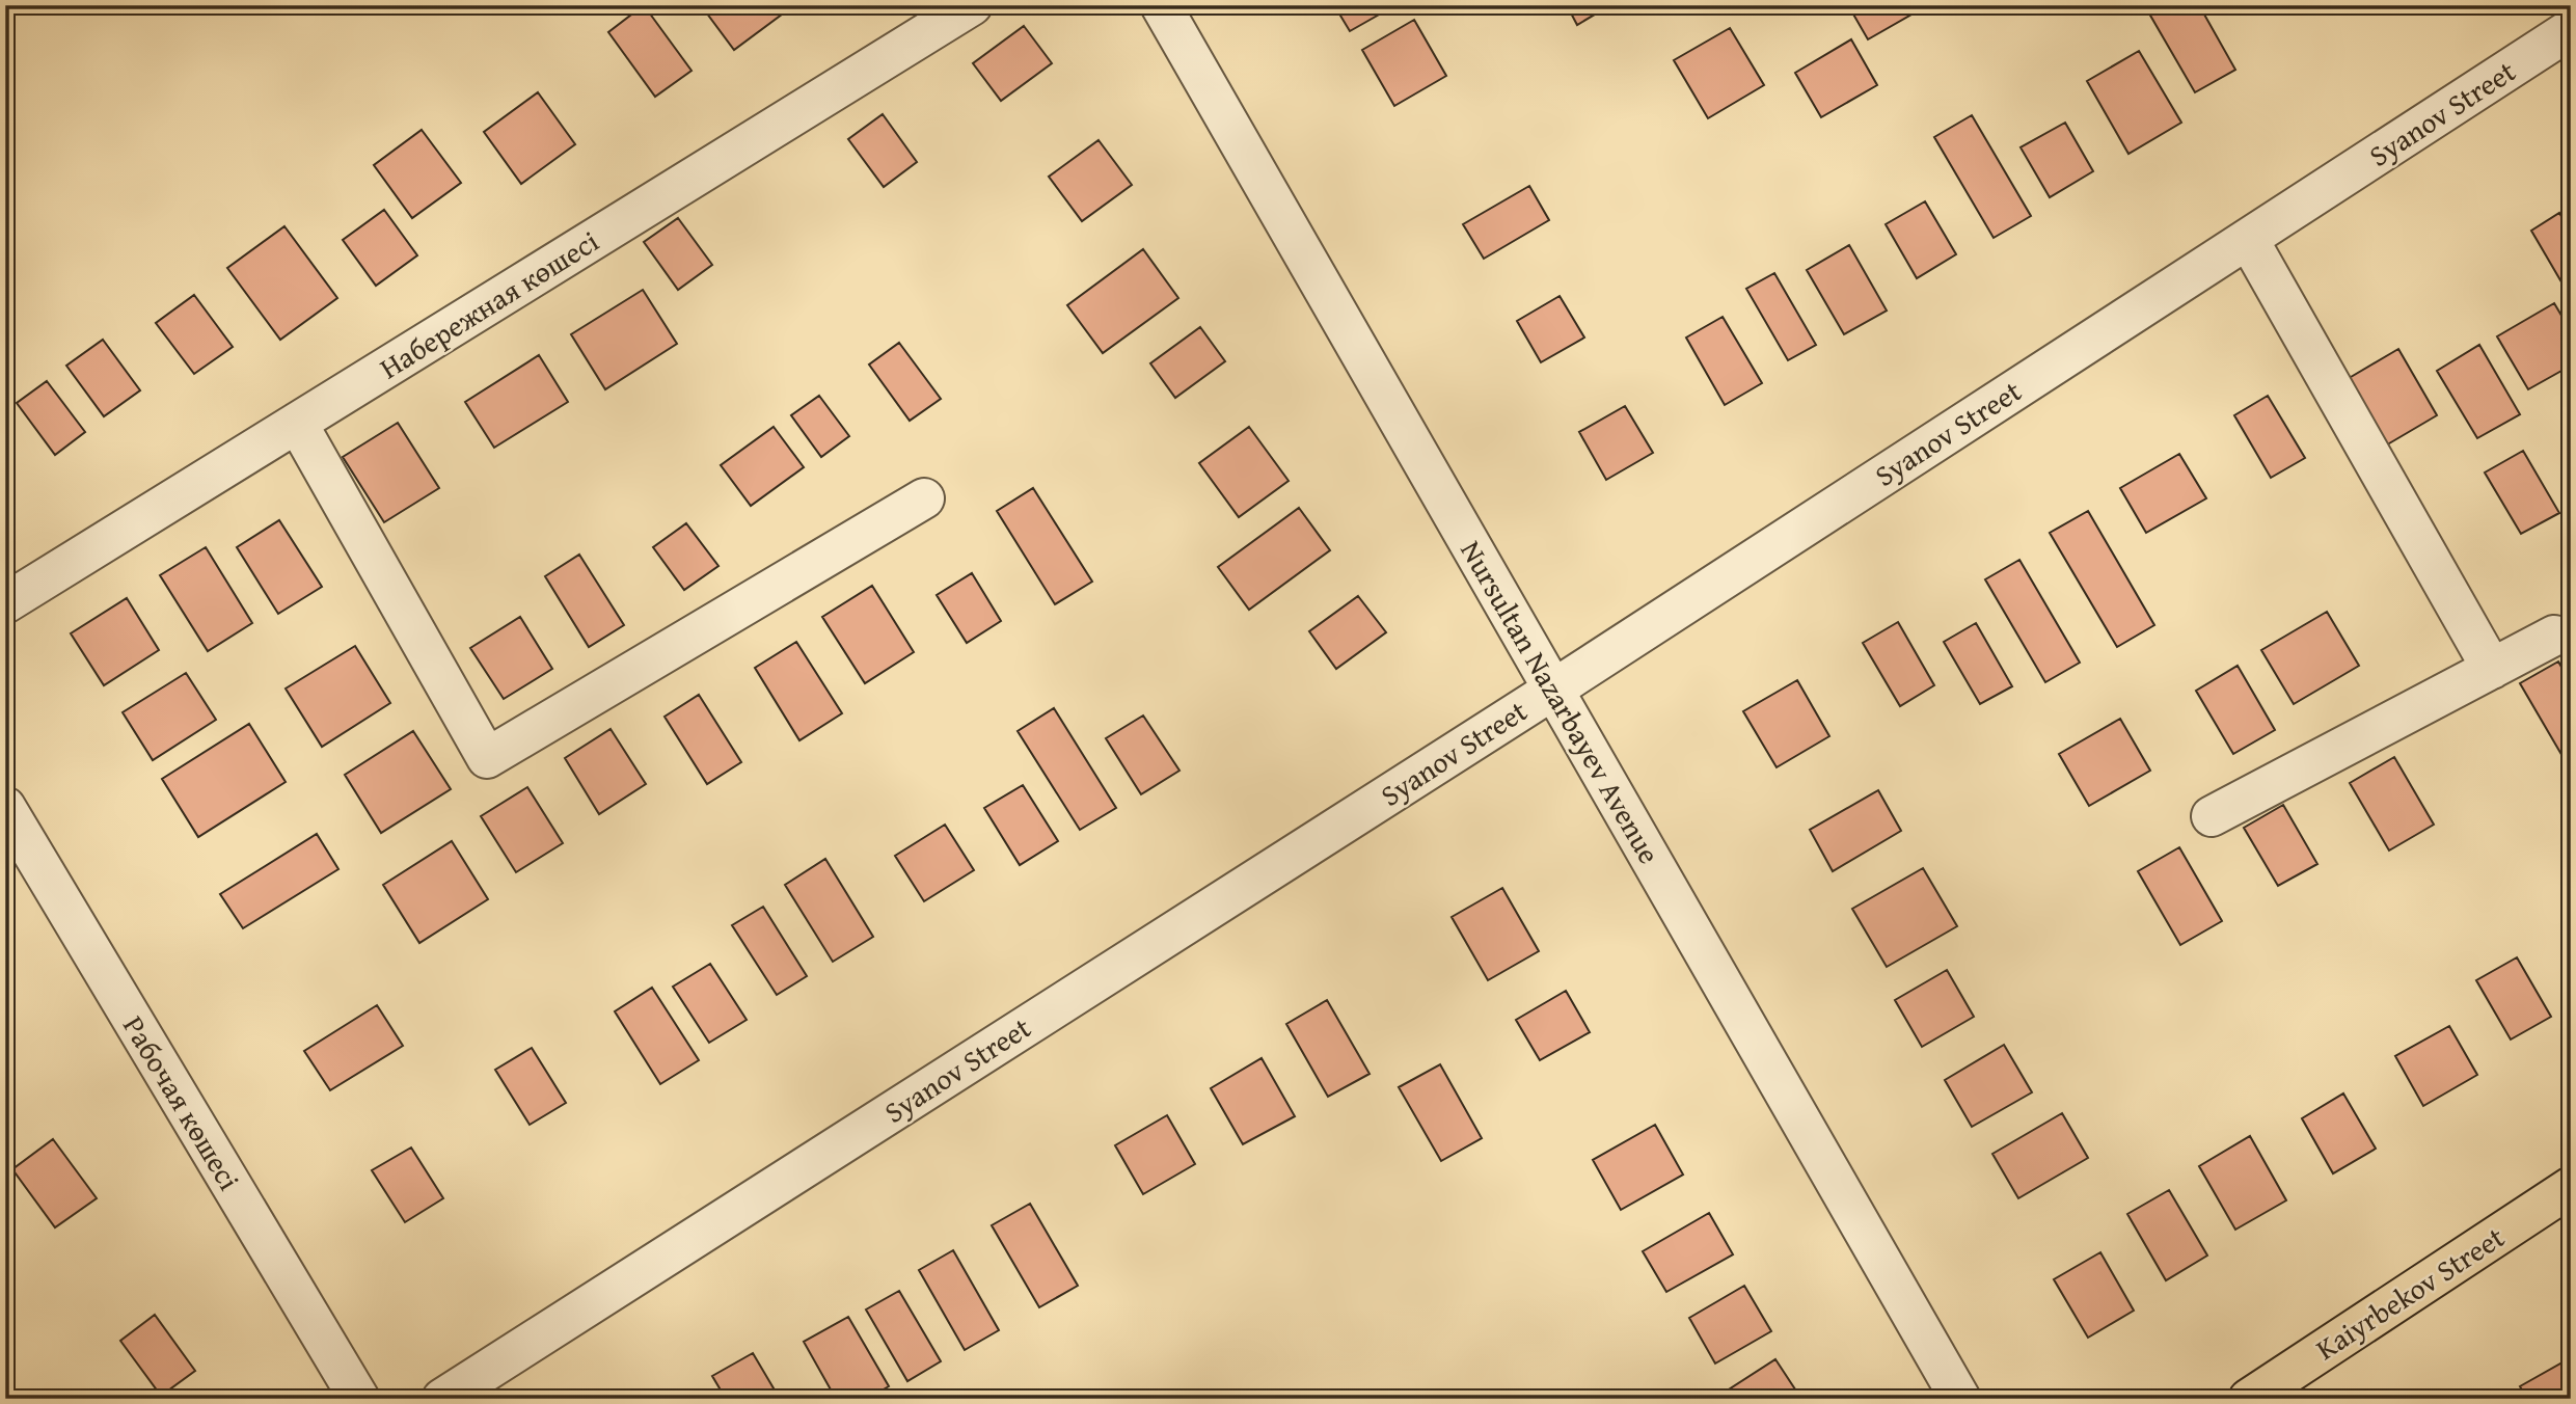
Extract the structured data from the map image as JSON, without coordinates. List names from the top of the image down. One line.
{"streets":{"main road":["Kaiyrbekov Street"],"street":["Syanov Street","Набережная көшесі","Nursultan Nazarbayev Avenue","Рабочая көшесі"]},"crossings":[["Syanov Street","Nursultan Nazarbayev Avenue"]]}
